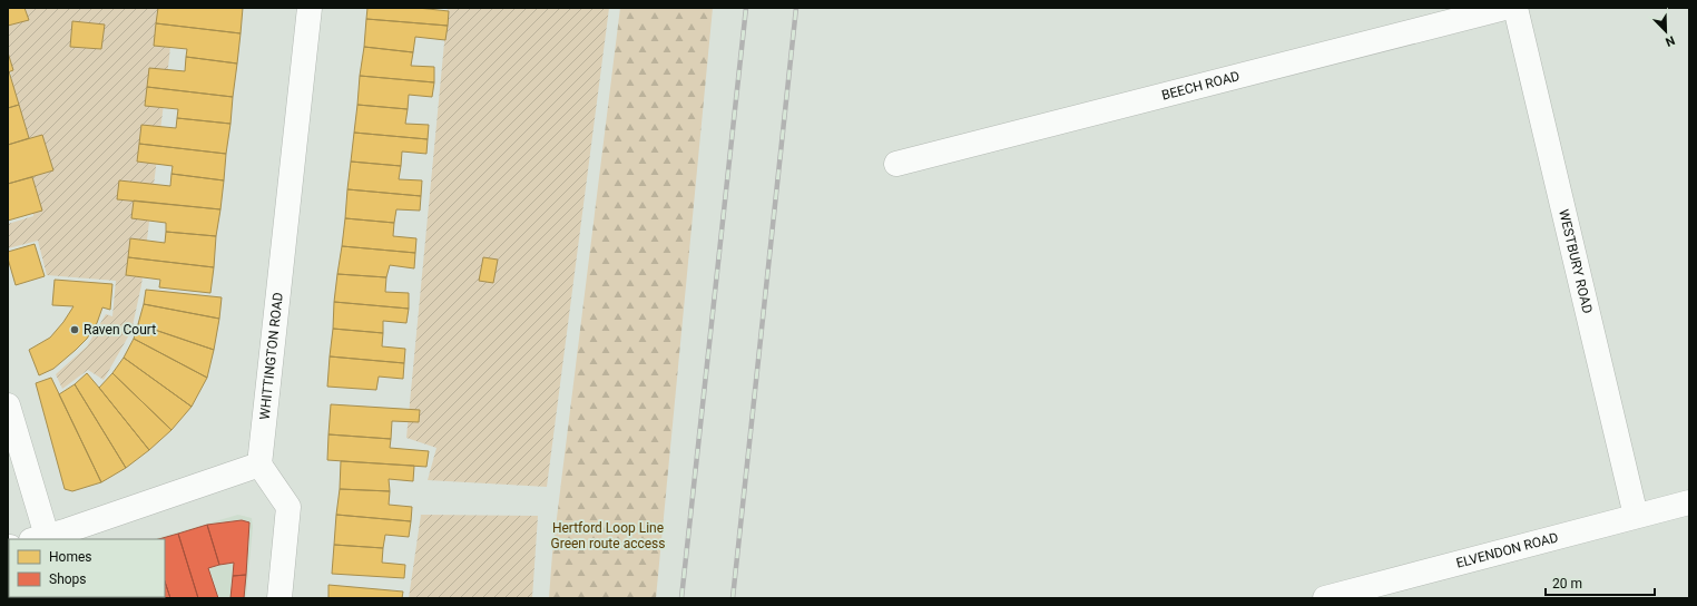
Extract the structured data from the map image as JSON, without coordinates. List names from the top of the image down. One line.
{"streets":{"street":["BEECH ROAD","WESTBURY ROAD","WHITTINGTON ROAD","ELVENDON ROAD"]},"crossings":[["WESTBURY ROAD","ELVENDON ROAD"]],"parks":["Hertford Loop Line Green route access"],"places":["Raven Court"],"legend":["Homes","Shops"],"scale_bar":"20 m","north":"bottom right"}
